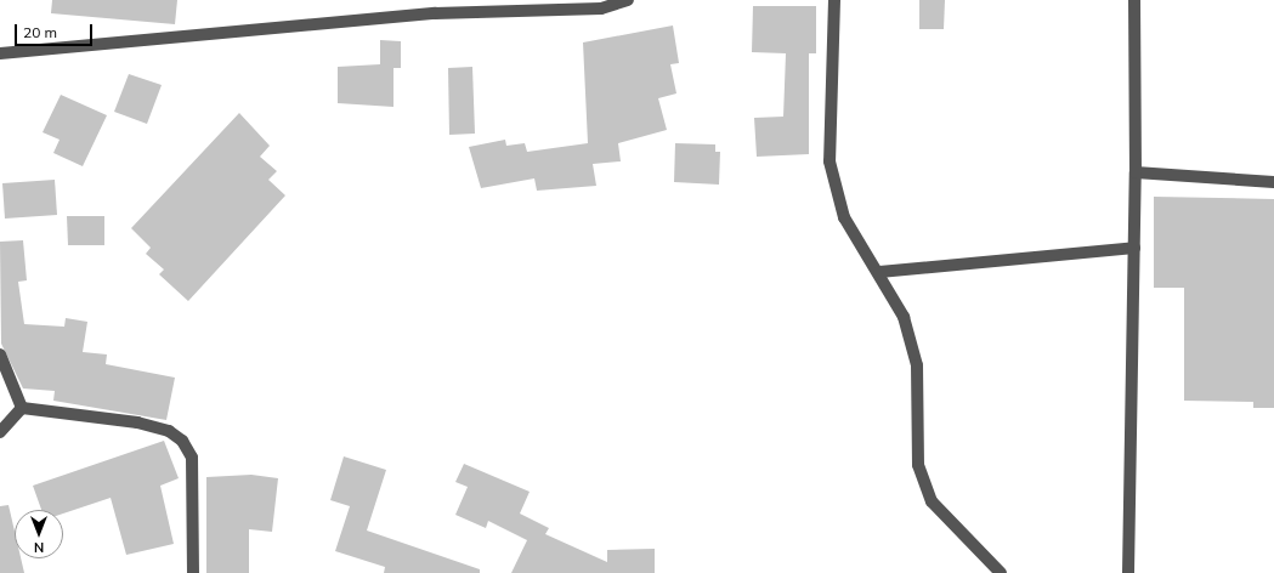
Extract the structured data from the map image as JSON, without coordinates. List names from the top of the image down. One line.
{"scale_bar":"20 m","north":"bottom"}
